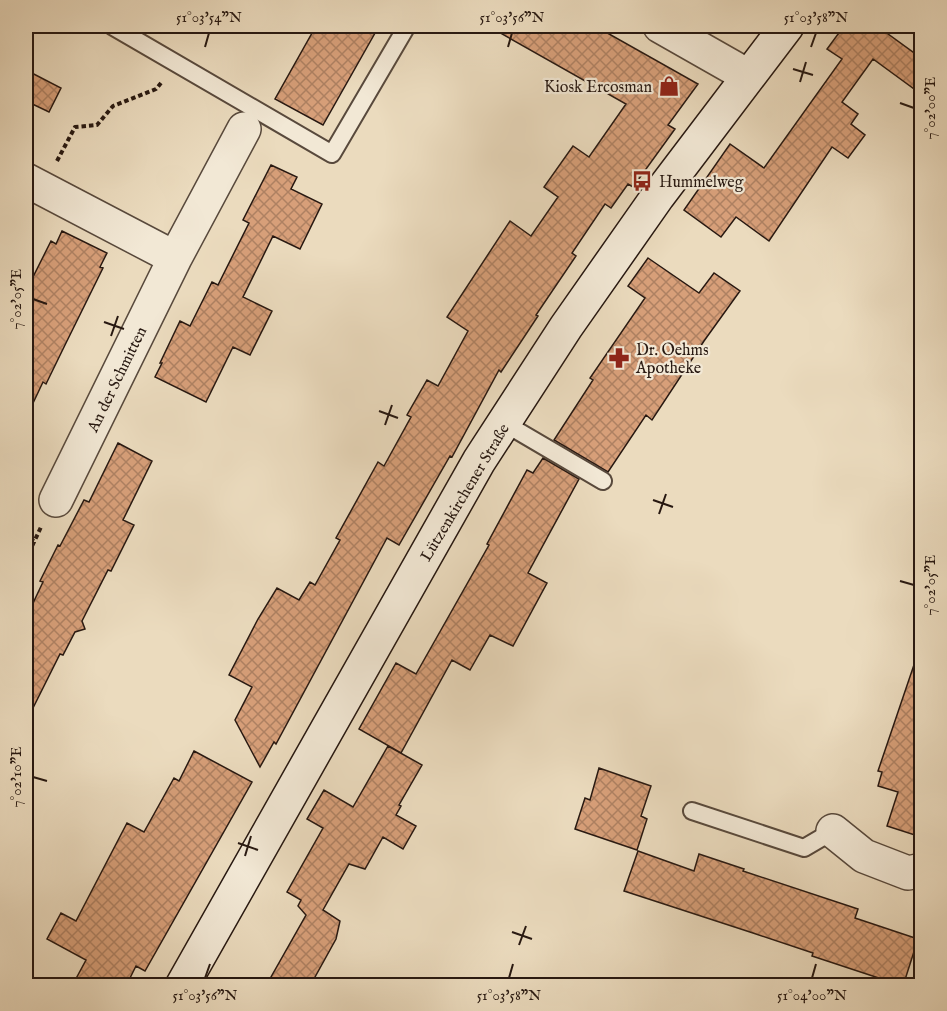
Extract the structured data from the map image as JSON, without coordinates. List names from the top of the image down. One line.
{"streets":{"main road":["An der Schmitten","Lützenkirchener Straße"]},"places":{"shop":["Kiosk Ercosman"],"bus stop":["Hummelweg"],"pharmacy":["Dr. Oehms Apotheke"]},"coordinates":["51°03'54\"N","51°03'56\"N","51°03'58\"N","7°02'00\"E","7°02'05\"E","7°02'10\"E","51°04'00\"N"]}
